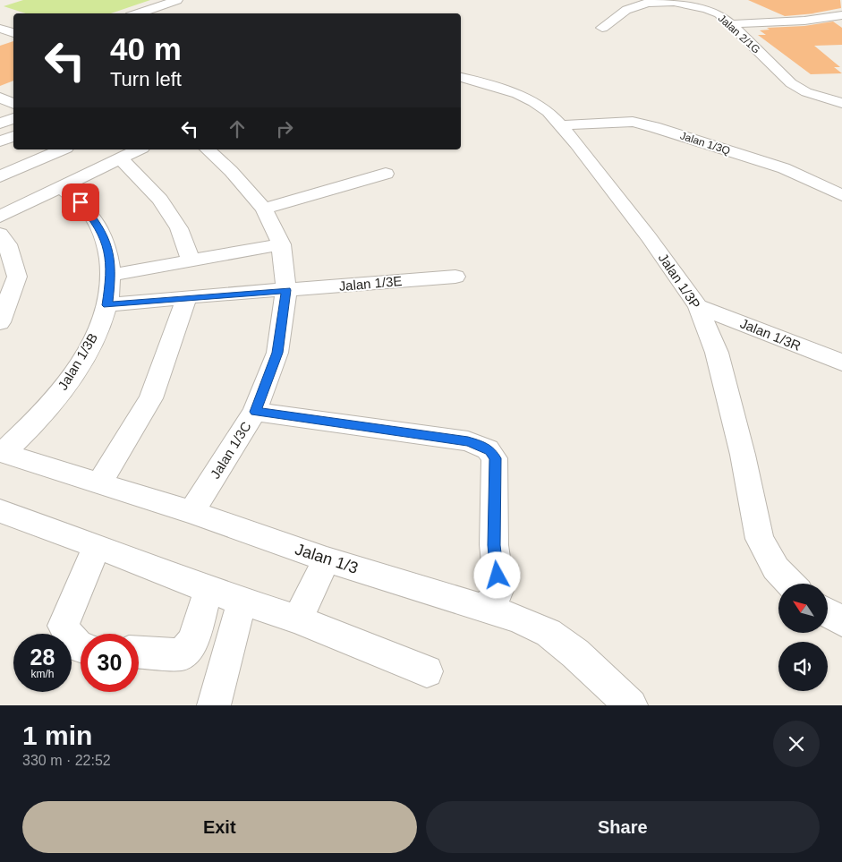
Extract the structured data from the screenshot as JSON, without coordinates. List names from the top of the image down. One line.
{"streets":{"street":["Jalan 2/1G","Jalan 1/3Q","Jalan 1/3P","Jalan 1/3E","Jalan 1/3R","Jalan 1/3B","Jalan 1/3C","Jalan 1/3"]},"crossings":[["Jalan 1/3Q","Jalan 1/3P"],["Jalan 1/3P","Jalan 1/3R"],["Jalan 1/3E","Jalan 1/3B"],["Jalan 1/3E","Jalan 1/3C"],["Jalan 1/3B","Jalan 1/3"],["Jalan 1/3C","Jalan 1/3"]],"north":"top left","page":{"turn":["40 m","Turn left"],"speed":"28 km/h","limit":"30","heading":["1 min","330 m · 22:52"],"buttons":["Exit","Share"]}}
